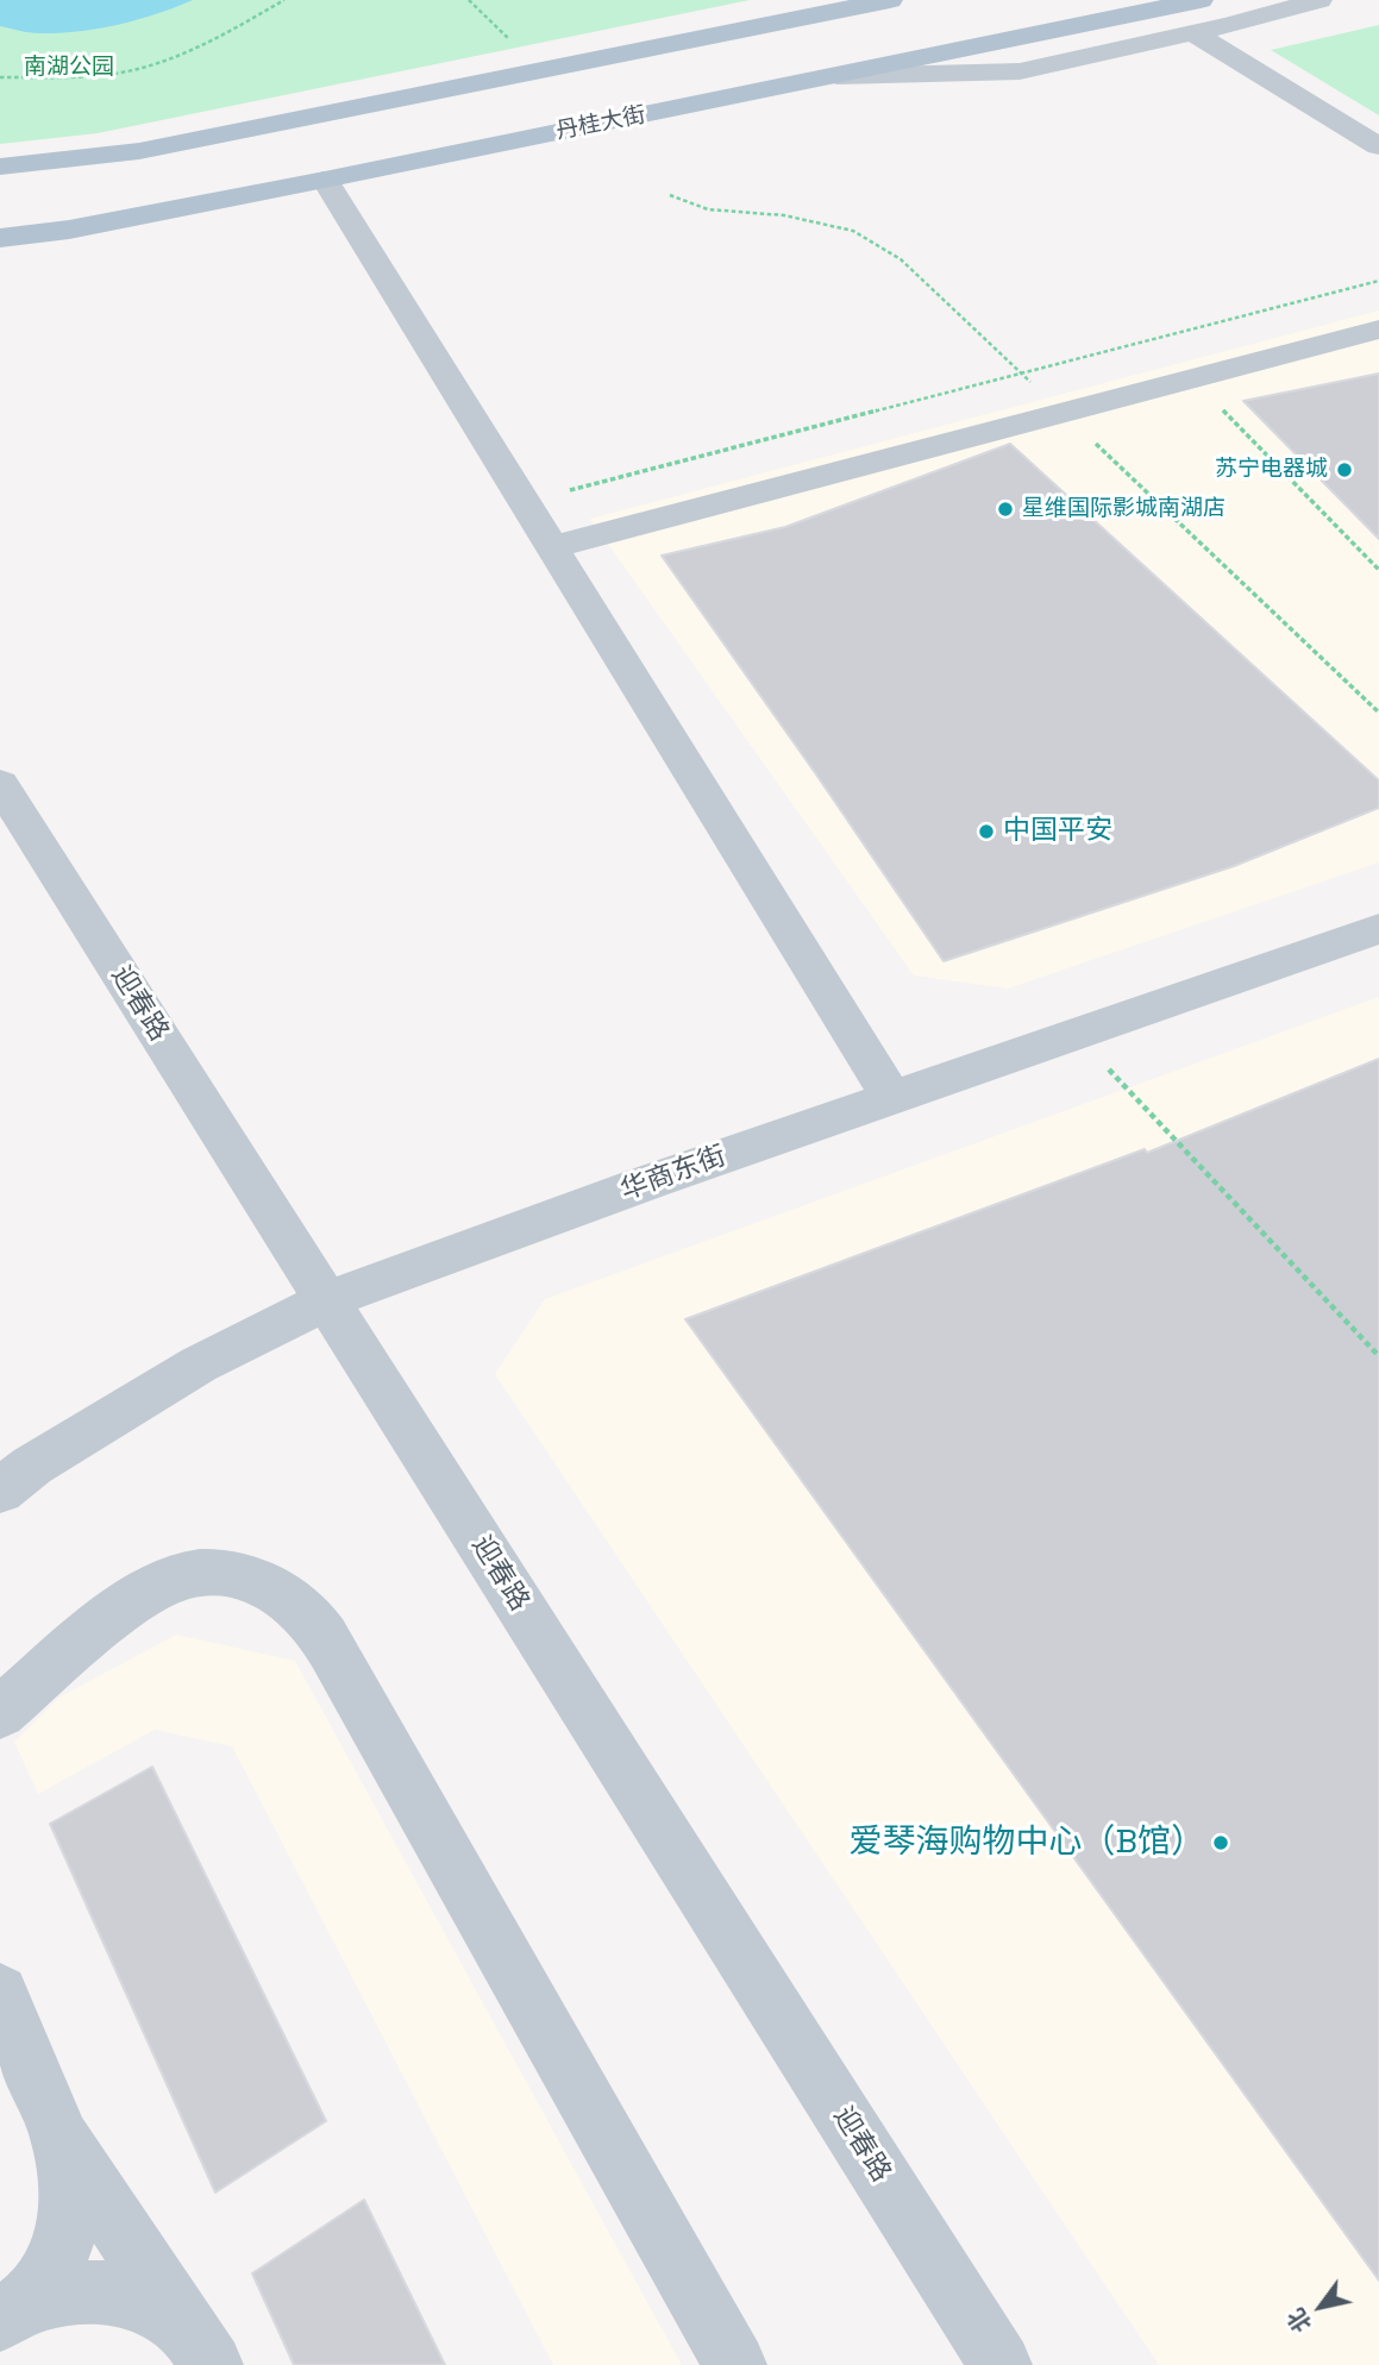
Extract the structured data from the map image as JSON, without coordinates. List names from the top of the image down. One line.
{"streets":{"main road":["丹桂大街"],"street":["迎春路","华商东街"]},"crossings":[["迎春路","华商东街"]],"parks":["南湖公园"],"places":["苏宁电器城","星维国际影城南湖店","中国平安","爱琴海购物中心（B馆）"],"north":"bottom left"}
